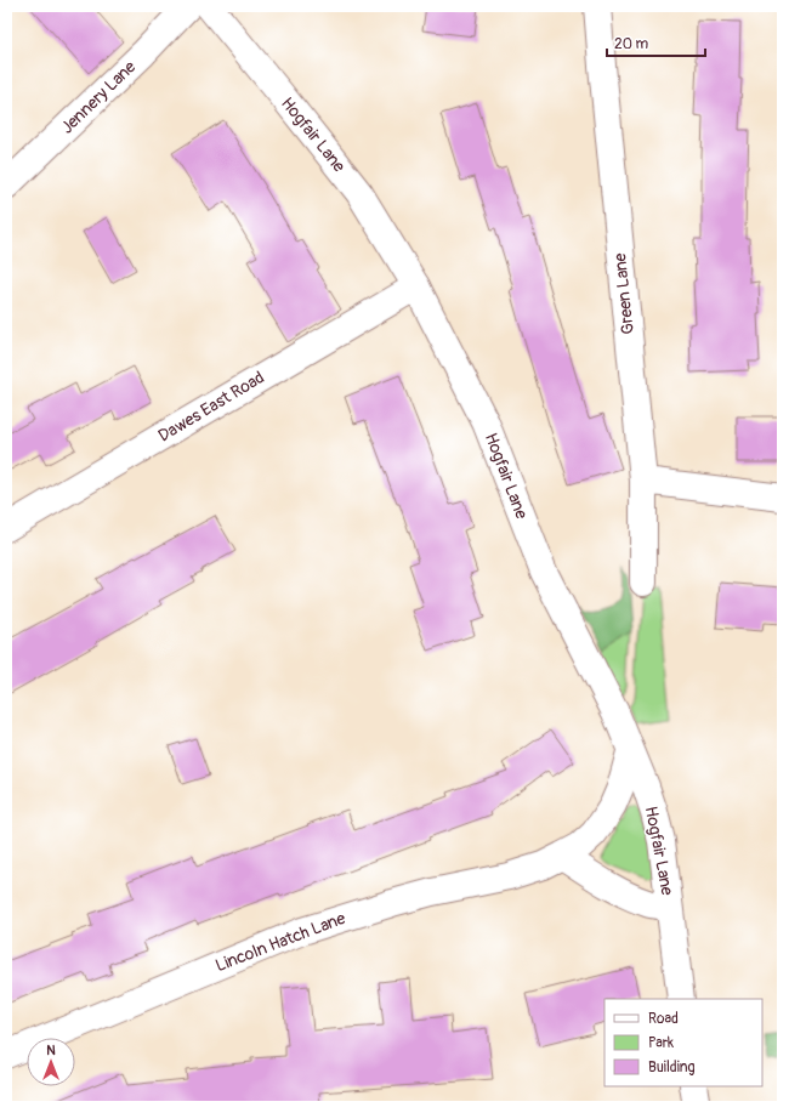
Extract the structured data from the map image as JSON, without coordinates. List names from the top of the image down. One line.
{"streets":{"street":["Jennery Lane","Hogfair Lane","Green Lane","Dawes East Road","Lincoln Hatch Lane"]},"crossings":[["Hogfair Lane","Dawes East Road"],["Hogfair Lane","Lincoln Hatch Lane"]],"legend":["Road","Park","Building"],"scale_bar":"20 m","north":"top"}
